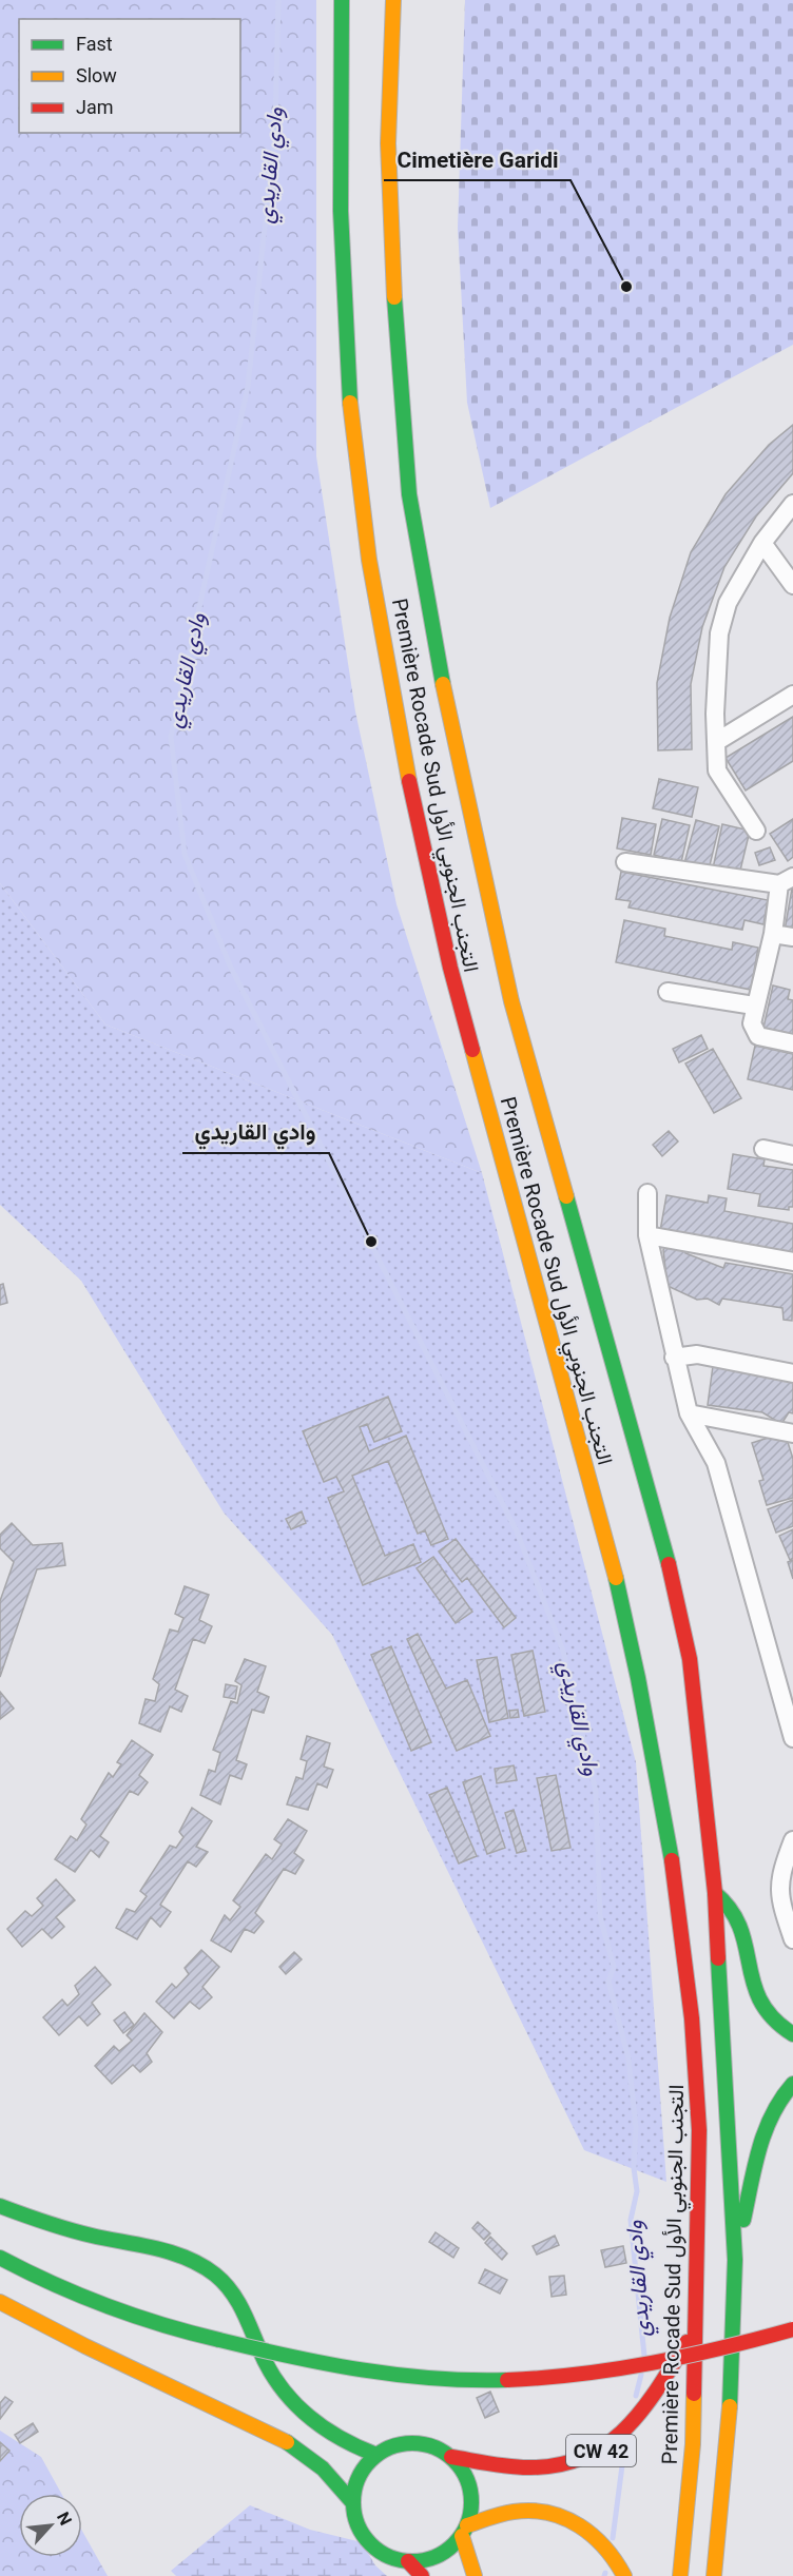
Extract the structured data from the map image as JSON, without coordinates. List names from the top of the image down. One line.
{"streets":{"main road":["Première Rocade Sud التجنب الجنوبي الأول","CW 42"]},"crossings":[["Première Rocade Sud التجنب الجنوبي الأول","CW 42"]],"water":["وادي القاريدي"],"places":["Cimetière Garidi","وادي القاريدي"],"legend":["Fast","Slow","Jam"],"north":"top right"}
